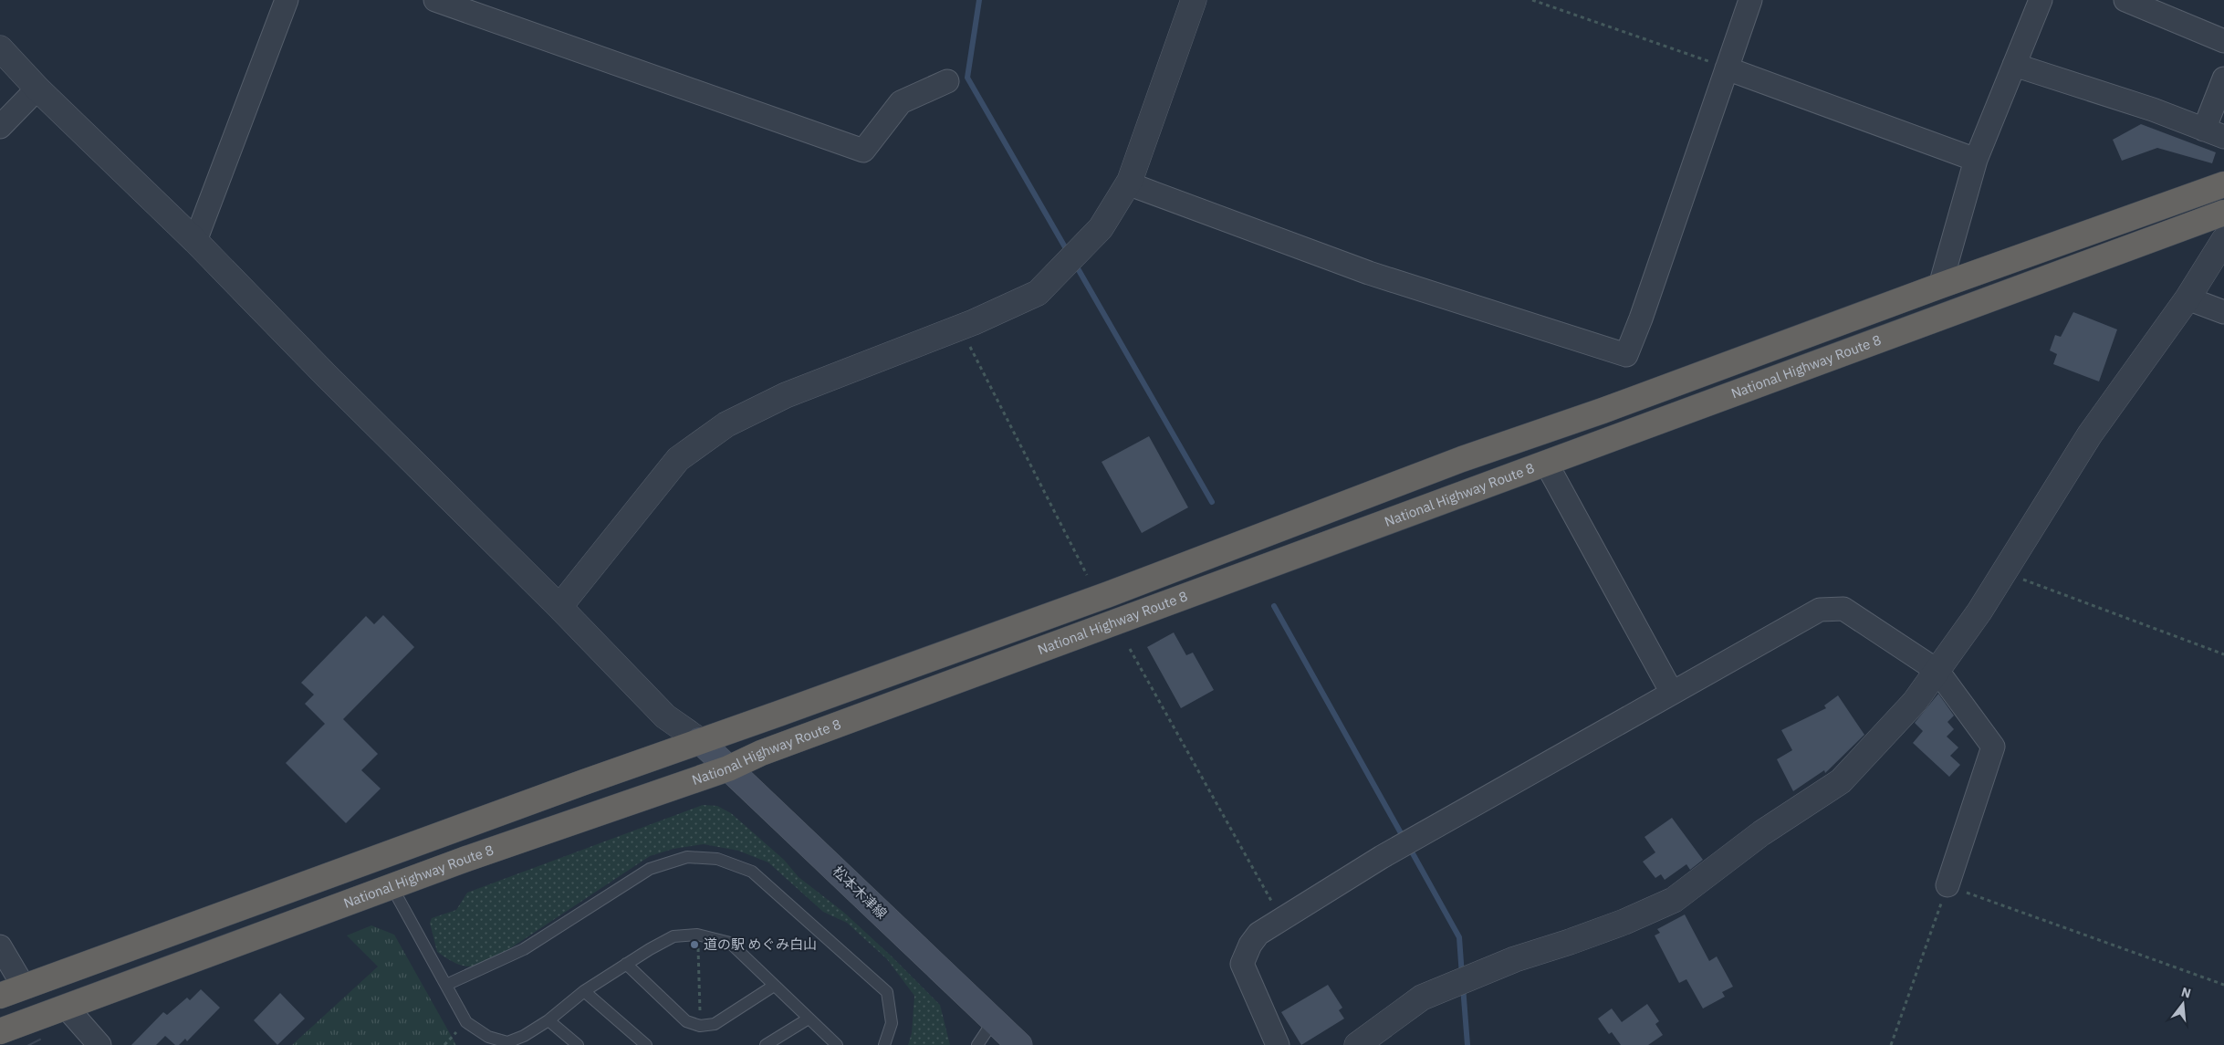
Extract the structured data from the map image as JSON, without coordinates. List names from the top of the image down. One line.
{"streets":{"highway":["National Highway Route 8"],"main road":["松本木津線"]},"crossings":[["National Highway Route 8","松本木津線"]],"places":["道の駅 めぐみ白山"],"north":"top"}
